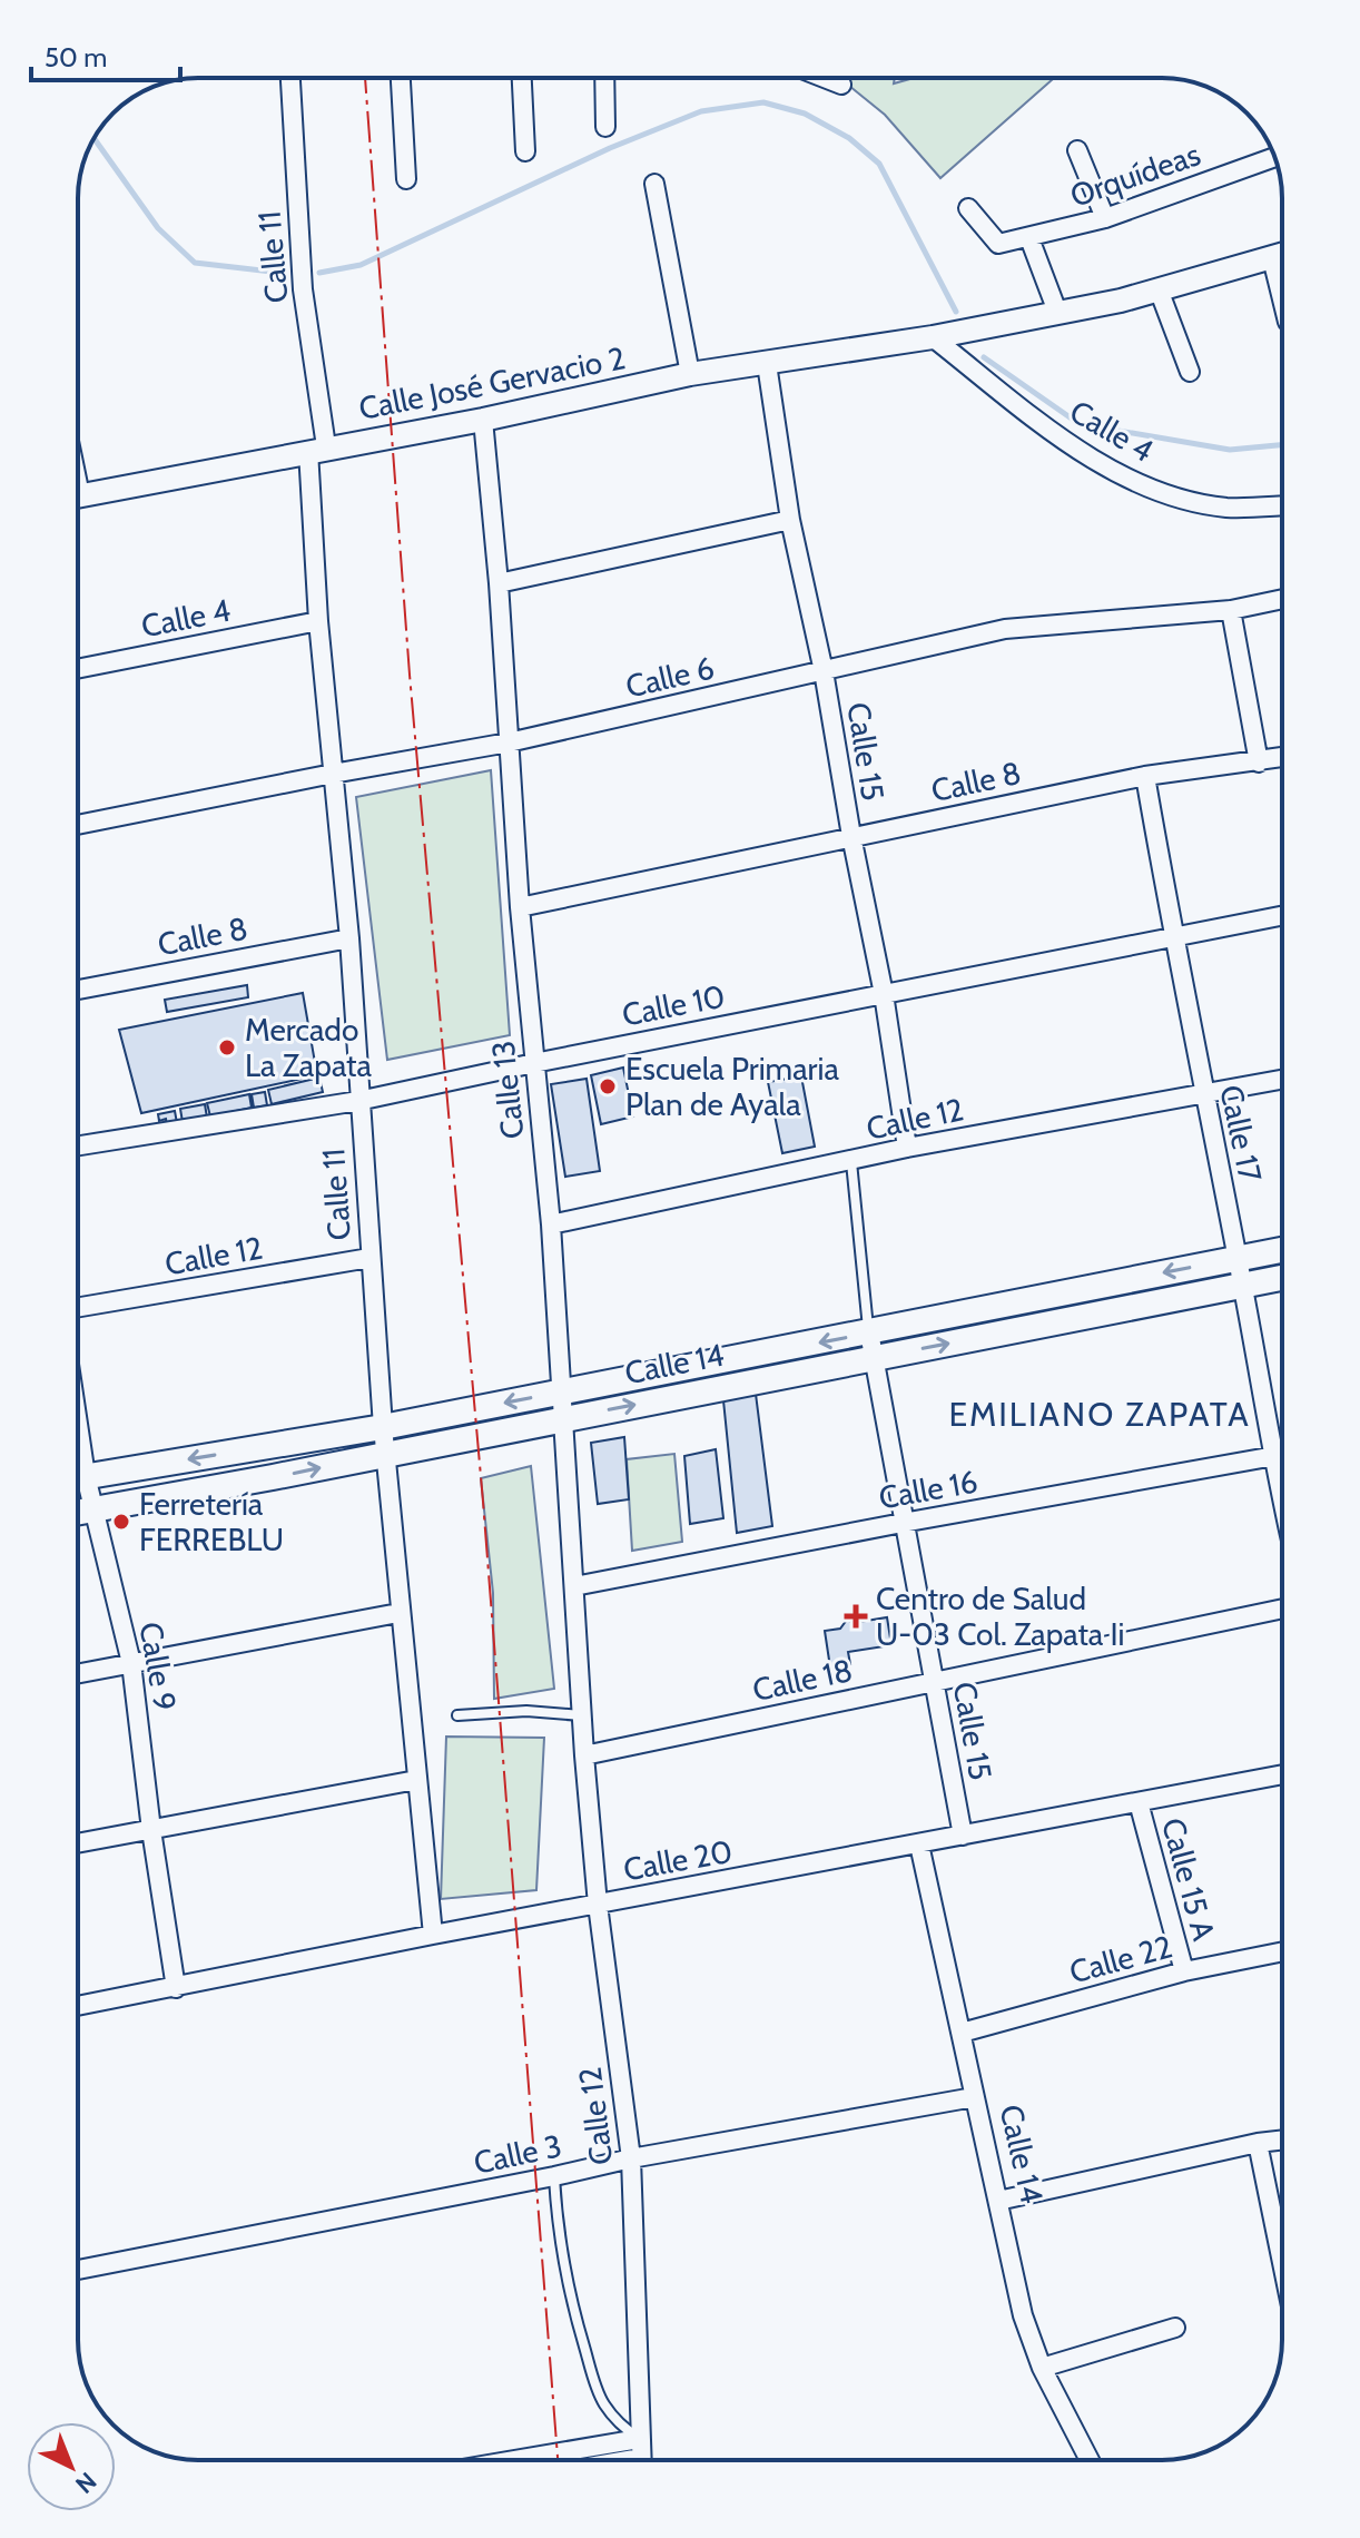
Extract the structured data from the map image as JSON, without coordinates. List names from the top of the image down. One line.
{"streets":{"main road":["Calle 14"],"street":["Orquídeas","Calle 11","Calle José Gervacio 2","Calle 4","Calle 6","Calle 15","Calle 8","Calle 10","Calle 13","Calle 12","Calle 17","Calle 16","Calle 9","Calle 18","Calle 20","Calle 15 A","Calle 22","Calle 3"]},"crossings":[["Calle 11","Calle José Gervacio 2"],["Calle 11","Calle 4"],["Calle 11","Calle 6"],["Calle 11","Calle 8"],["Calle 11","Calle 10"],["Calle 11","Calle 12"],["Calle 11","Calle 14"],["Calle 11","Calle 20"],["Calle José Gervacio 2","Calle 4"],["Calle José Gervacio 2","Calle 15"],["Calle José Gervacio 2","Calle 13"],["Calle 6","Calle 15"],["Calle 6","Calle 13"],["Calle 15","Calle 8"],["Calle 15","Calle 10"],["Calle 15","Calle 12"],["Calle 15","Calle 14"],["Calle 15","Calle 16"],["Calle 15","Calle 18"],["Calle 15","Calle 20"],["Calle 8","Calle 13"],["Calle 8","Calle 17"],["Calle 10","Calle 13"],["Calle 10","Calle 17"],["Calle 13","Calle 12"],["Calle 13","Calle 14"],["Calle 13","Calle 16"],["Calle 13","Calle 18"],["Calle 12","Calle 17"],["Calle 12","Calle 18"],["Calle 12","Calle 20"],["Calle 12","Calle 3"],["Calle 17","Calle 14"],["Calle 17","Calle 16"],["Calle 14","Calle 9"],["Calle 14","Calle 20"],["Calle 14","Calle 22"],["Calle 14","Calle 3"],["Calle 9","Calle 20"],["Calle 20","Calle 15 A"],["Calle 15 A","Calle 22"]],"districts":["EMILIANO ZAPATA"],"places":{"other":["Mercado La Zapata","Escuela Primaria Plan de Ayala","Ferretería FERREBLU"],"health":["Centro de Salud U-03 Col. Zapata Ii"]},"scale_bar":"50 m","north":"bottom right"}
